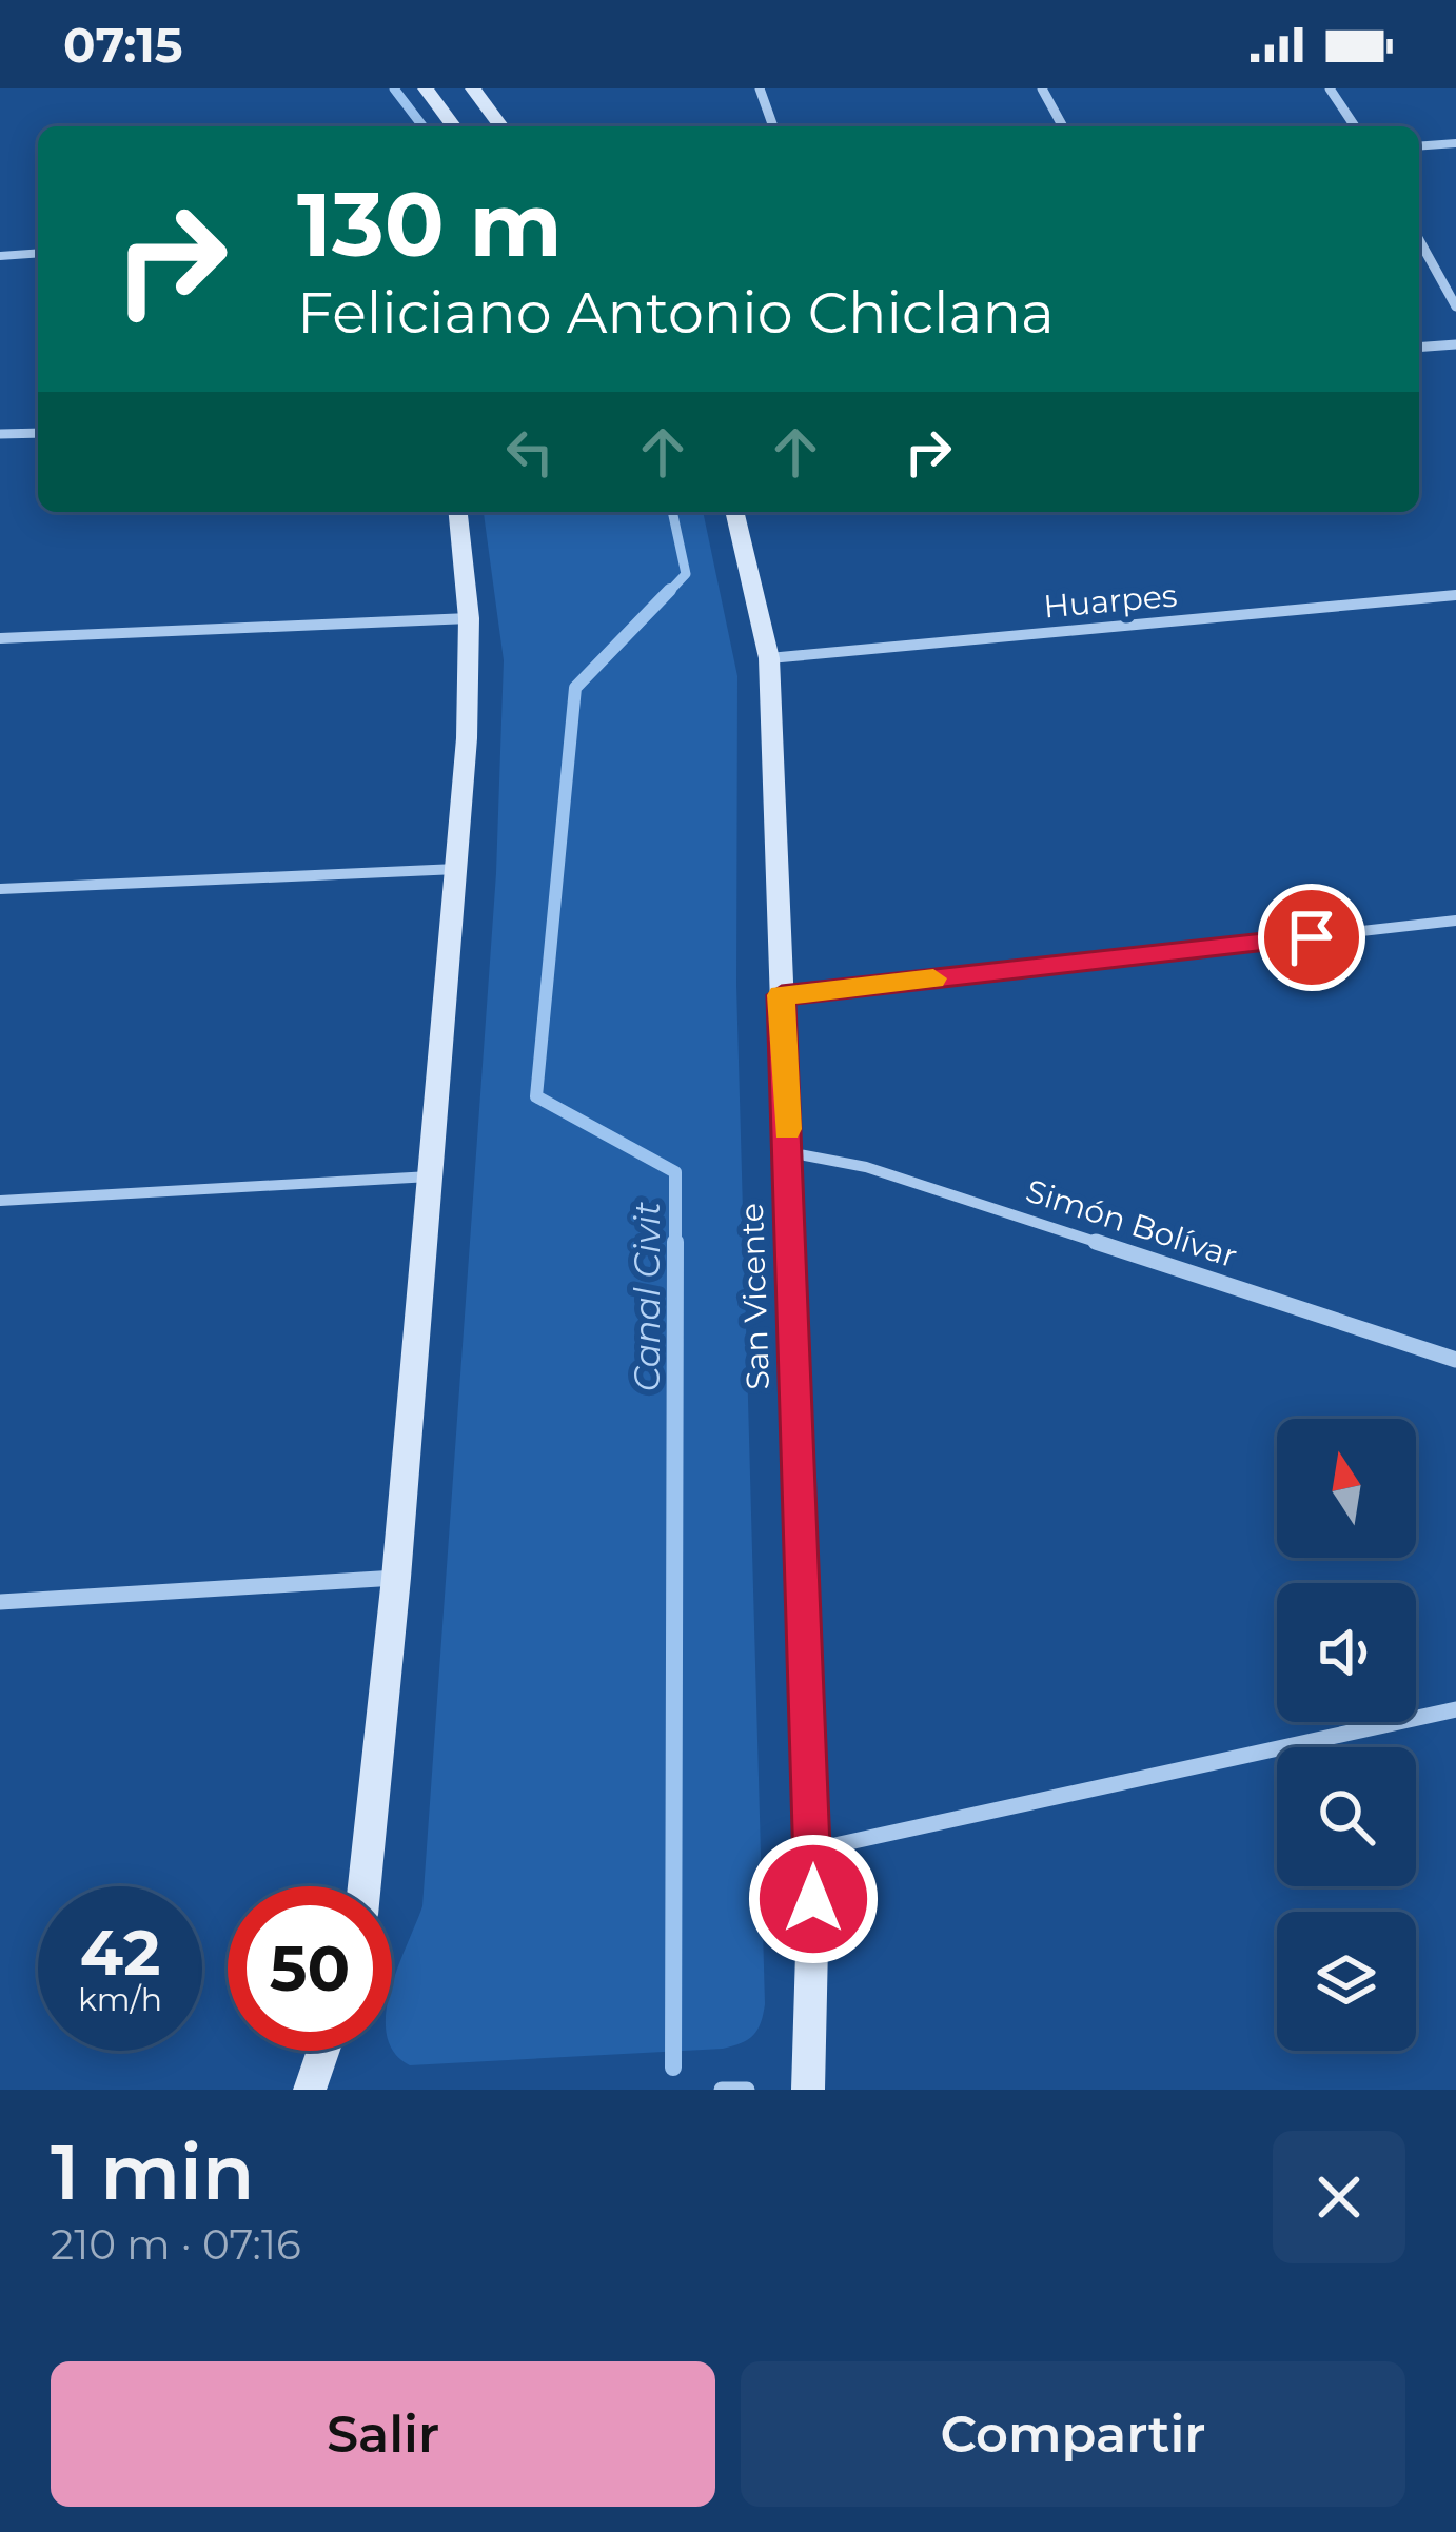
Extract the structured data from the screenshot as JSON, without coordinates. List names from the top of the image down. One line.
{"streets":{"main road":["San Vicente"],"street":["Huarpes","Simón Bolívar"]},"crossings":[["Huarpes","San Vicente"],["Simón Bolívar","San Vicente"]],"water":["Canal Civit"],"north":"top","page":{"status":"07:15","turn":["130 m","Feliciano Antonio Chiclana"],"speed":"42 km/h","limit":"50","heading":["1 min","210 m · 07:16"],"buttons":["Salir","Compartir"]}}
